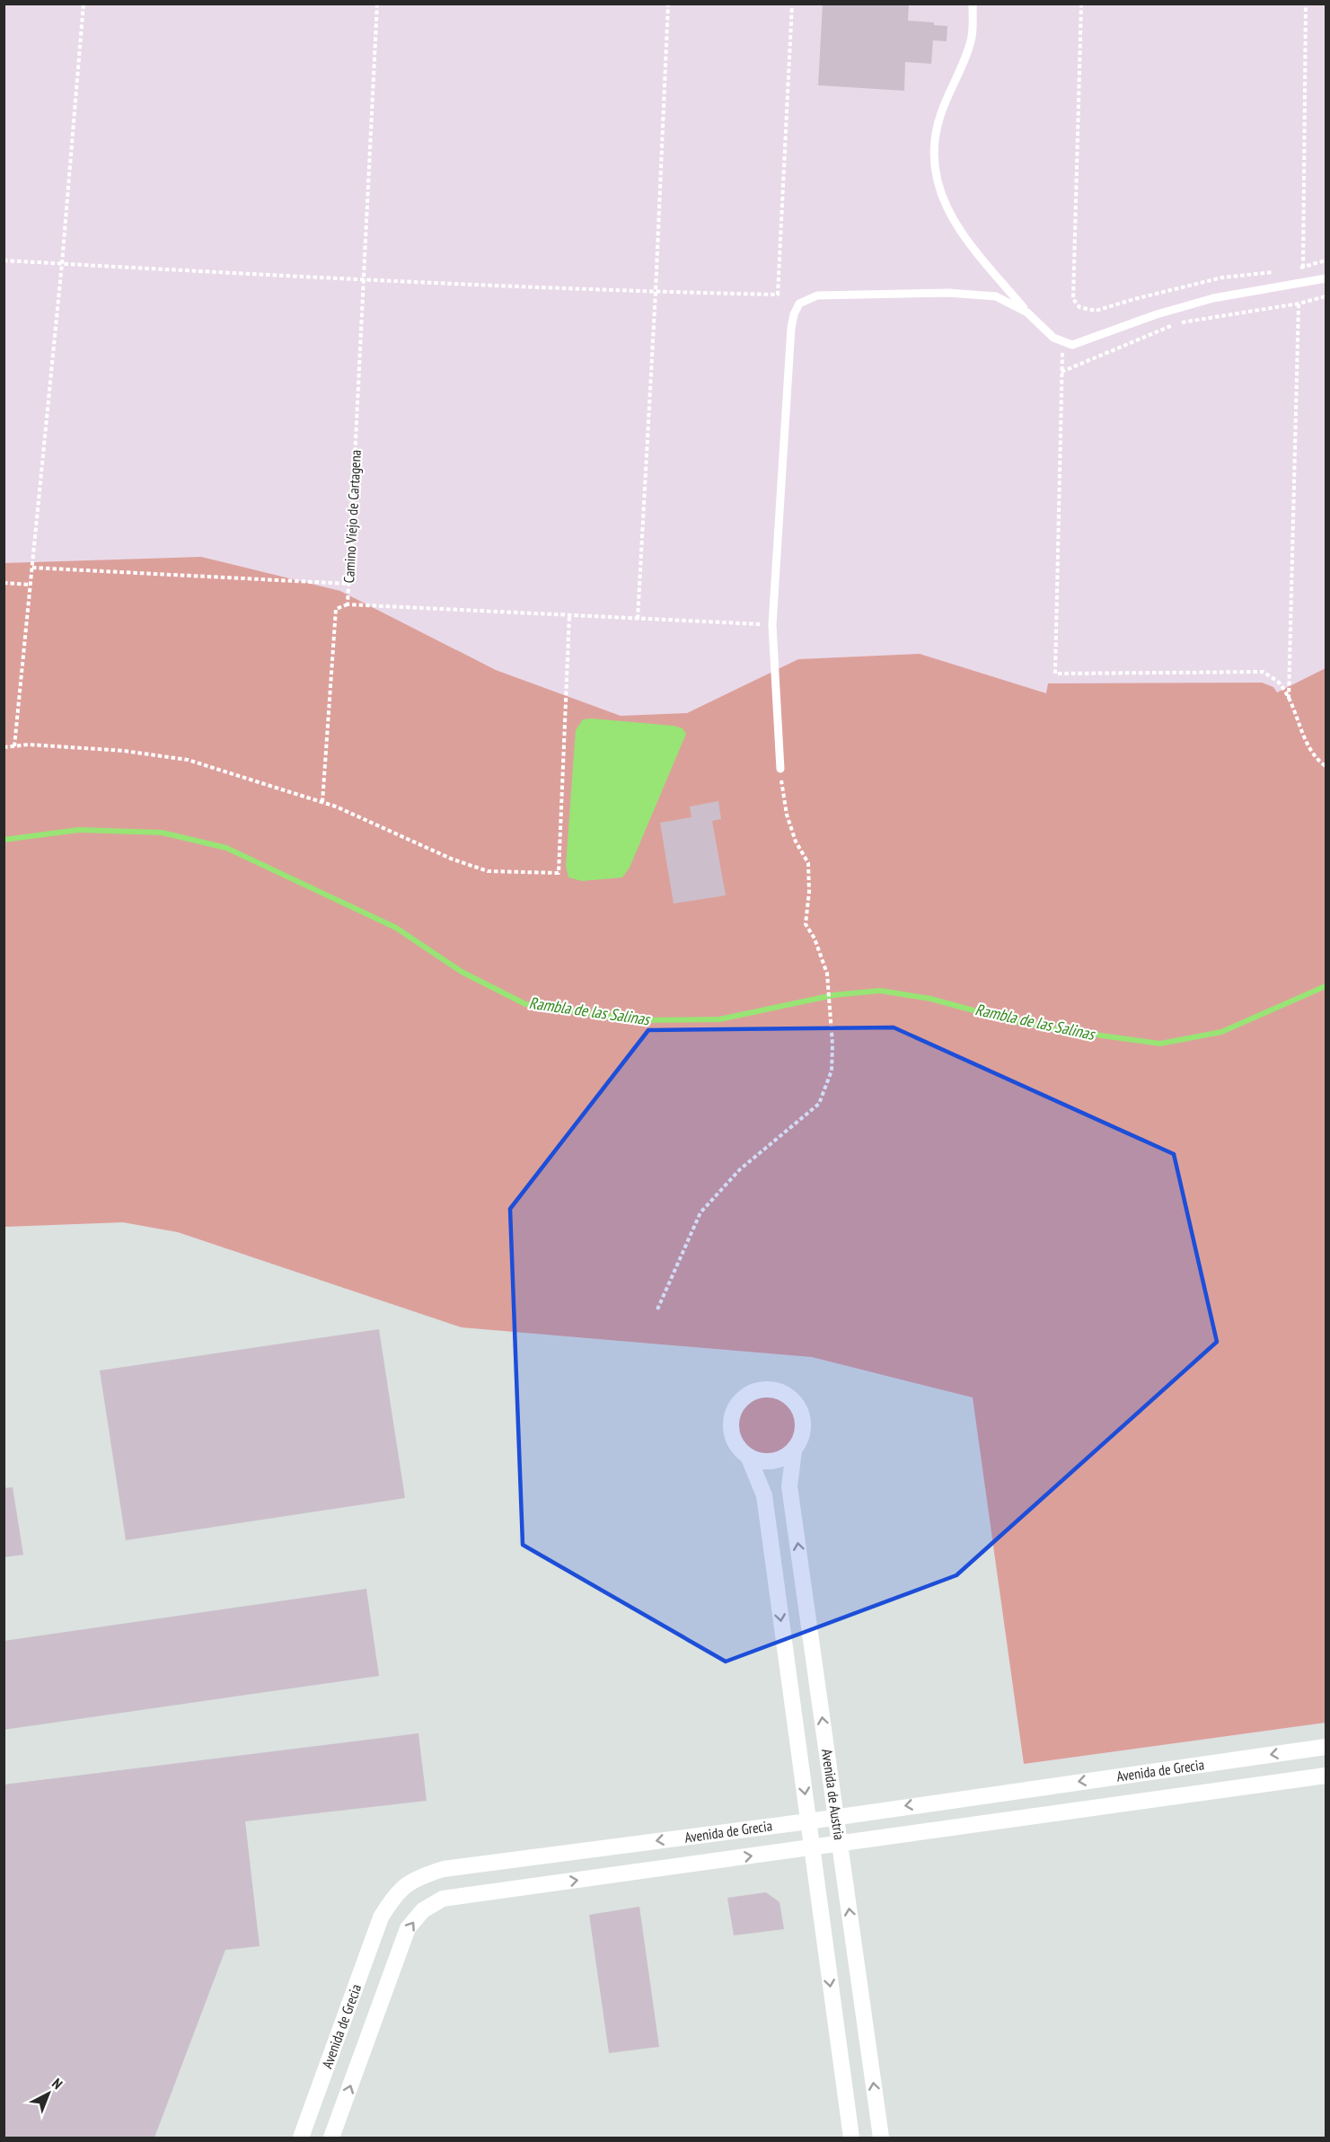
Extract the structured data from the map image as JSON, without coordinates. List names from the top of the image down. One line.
{"streets":{"street":["Avenida de Grecia","Avenida de Austria"],"path":["Camino Viejo de Cartagena"]},"crossings":[["Avenida de Grecia","Avenida de Austria"]],"water":["Rambla de las Salinas"],"north":"top right"}
